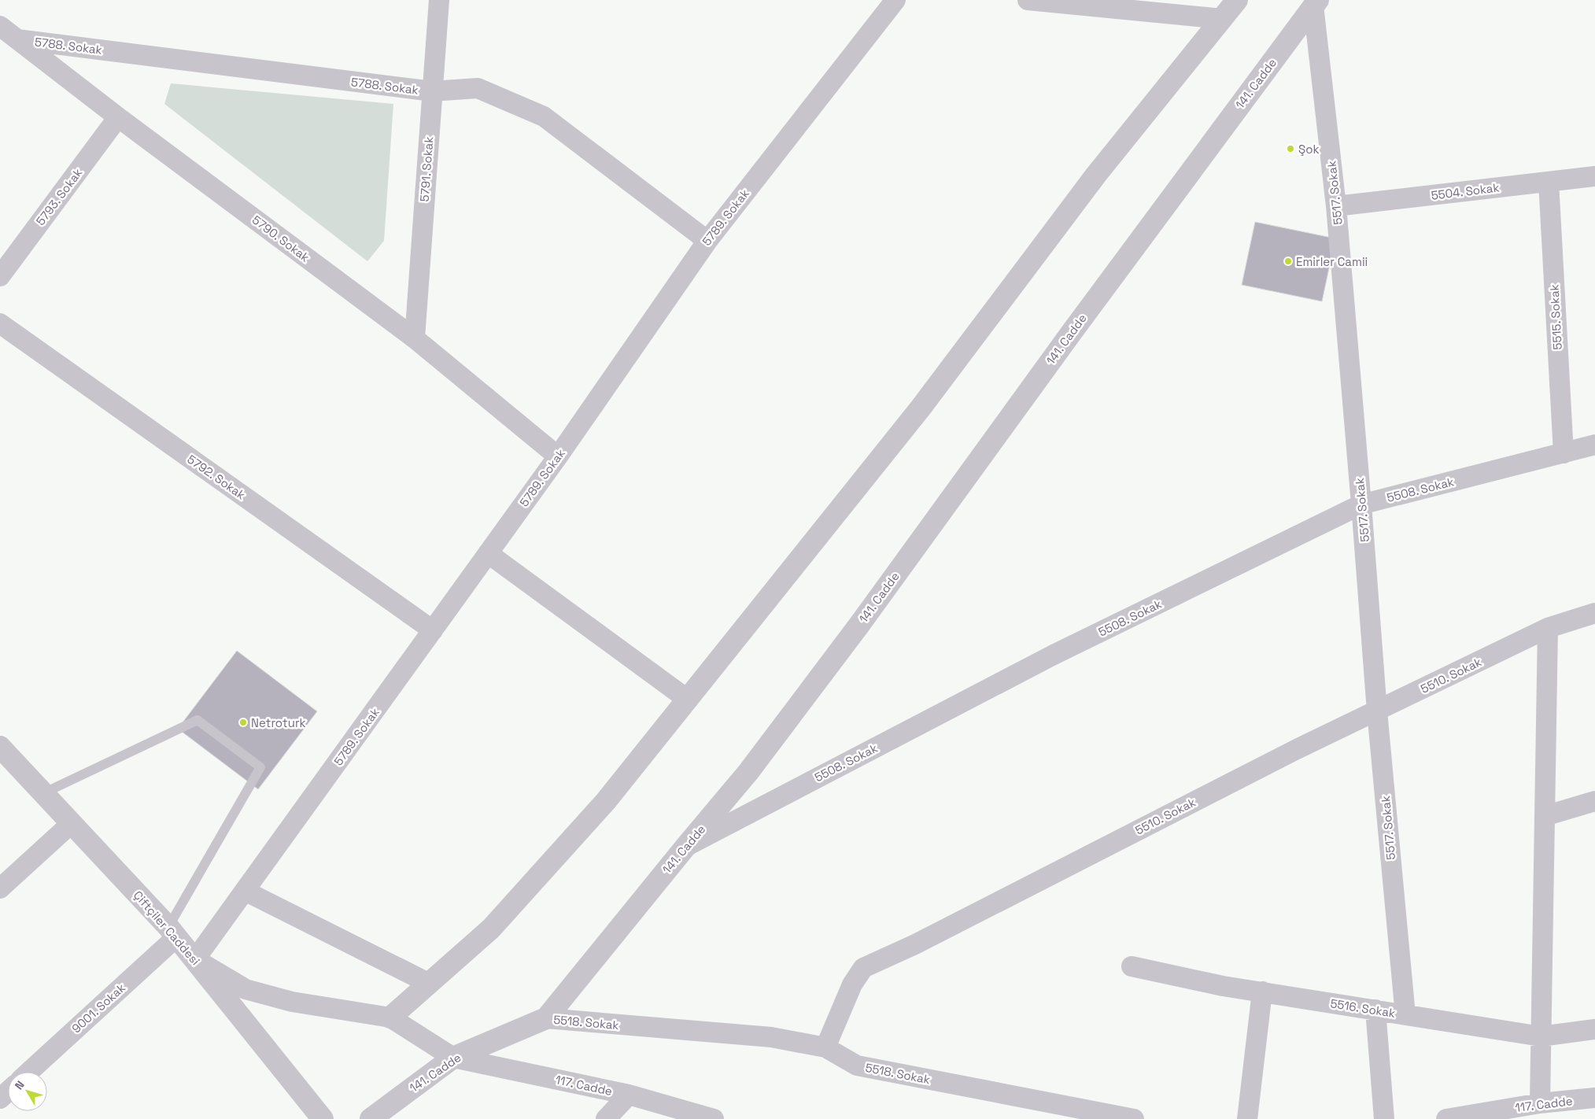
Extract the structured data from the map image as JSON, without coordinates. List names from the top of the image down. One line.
{"streets":{"street":["5788. Sokak","141. Cadde","5791. Sokak","5504. Sokak","5517. Sokak","5793. Sokak","5789. Sokak","5790. Sokak","5515. Sokak","5792. Sokak","5508. Sokak","5510. Sokak","Çiftçiler Caddesi","9001. Sokak","5516. Sokak","5518. Sokak","117. Cadde"]},"crossings":[["5788. Sokak","5791. Sokak"],["5788. Sokak","5789. Sokak"],["5788. Sokak","5790. Sokak"],["141. Cadde","5517. Sokak"],["141. Cadde","5508. Sokak"],["141. Cadde","5518. Sokak"],["141. Cadde","117. Cadde"],["5791. Sokak","5790. Sokak"],["5504. Sokak","5517. Sokak"],["5504. Sokak","5515. Sokak"],["5517. Sokak","5508. Sokak"],["5517. Sokak","5510. Sokak"],["5517. Sokak","5516. Sokak"],["5793. Sokak","5790. Sokak"],["5789. Sokak","5790. Sokak"],["5789. Sokak","5792. Sokak"],["5789. Sokak","Çiftçiler Caddesi"],["5515. Sokak","5508. Sokak"],["5510. Sokak","5518. Sokak"],["Çiftçiler Caddesi","9001. Sokak"]],"places":["Şok","Emirler Camii","Netroturk"],"north":"top left"}
